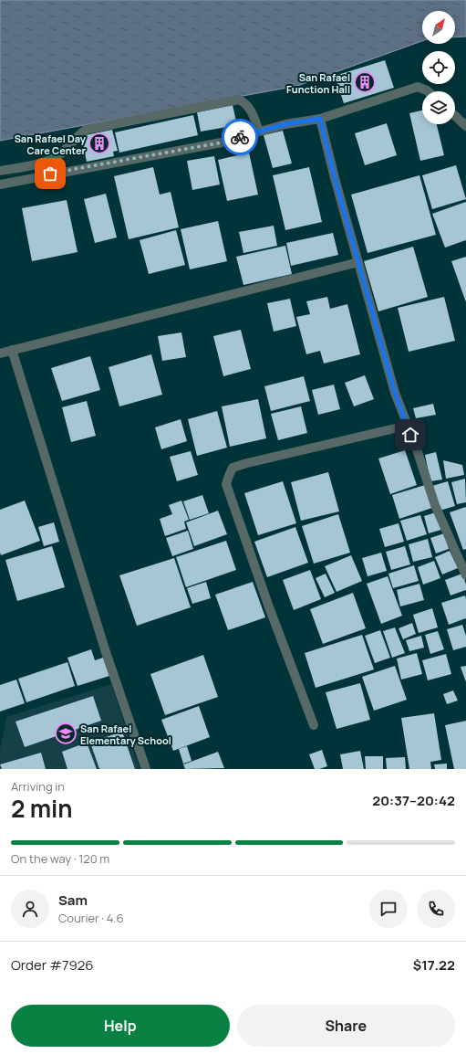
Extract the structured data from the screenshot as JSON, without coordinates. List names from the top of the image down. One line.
{"places":{"building":["San Rafael Function Hall","San Rafael Day Care Center"],"school or university":["San Rafael Elementary School"]},"north":"top right","page":{"heading":["2 min","Arriving in","20:37–20:42"],"panel":["Sam","Courier · 4.6","Order #7926","$17.22"],"bar":"On the way · 120 m","buttons":["Help","Share"]}}
